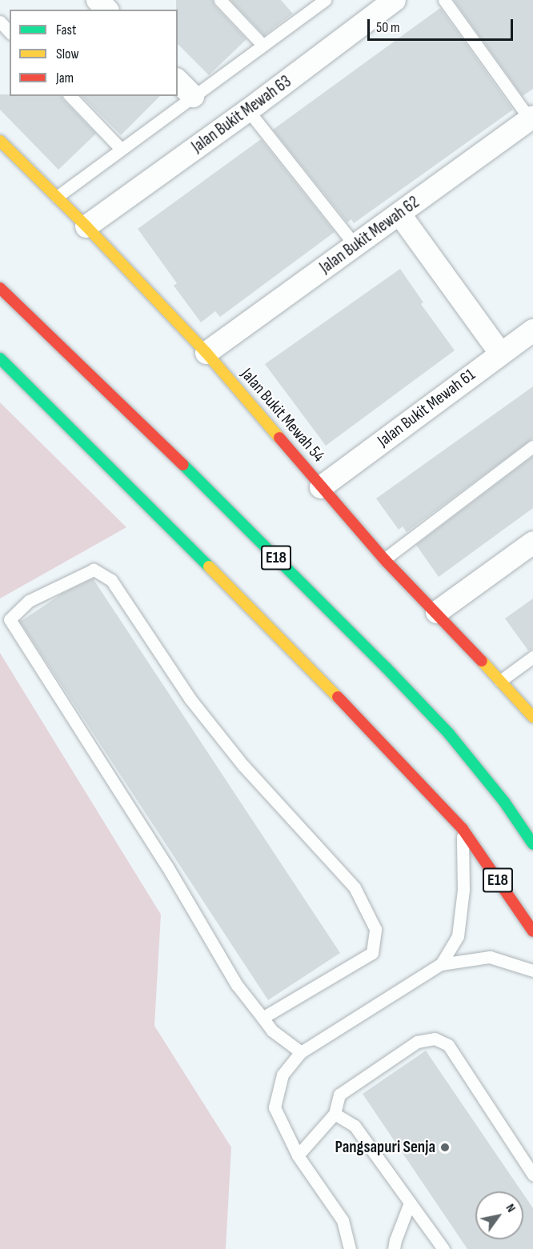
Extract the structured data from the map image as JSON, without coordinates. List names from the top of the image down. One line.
{"streets":{"main road":["Jalan Bukit Mewah 54","E18"],"street":["Jalan Bukit Mewah 63","Jalan Bukit Mewah 62","Jalan Bukit Mewah 61"]},"crossings":[["Jalan Bukit Mewah 63","Jalan Bukit Mewah 54"],["Jalan Bukit Mewah 62","Jalan Bukit Mewah 54"],["Jalan Bukit Mewah 61","Jalan Bukit Mewah 54"]],"places":["Pangsapuri Senja"],"legend":["Fast","Slow","Jam"],"scale_bar":"50 m","north":"top right"}
